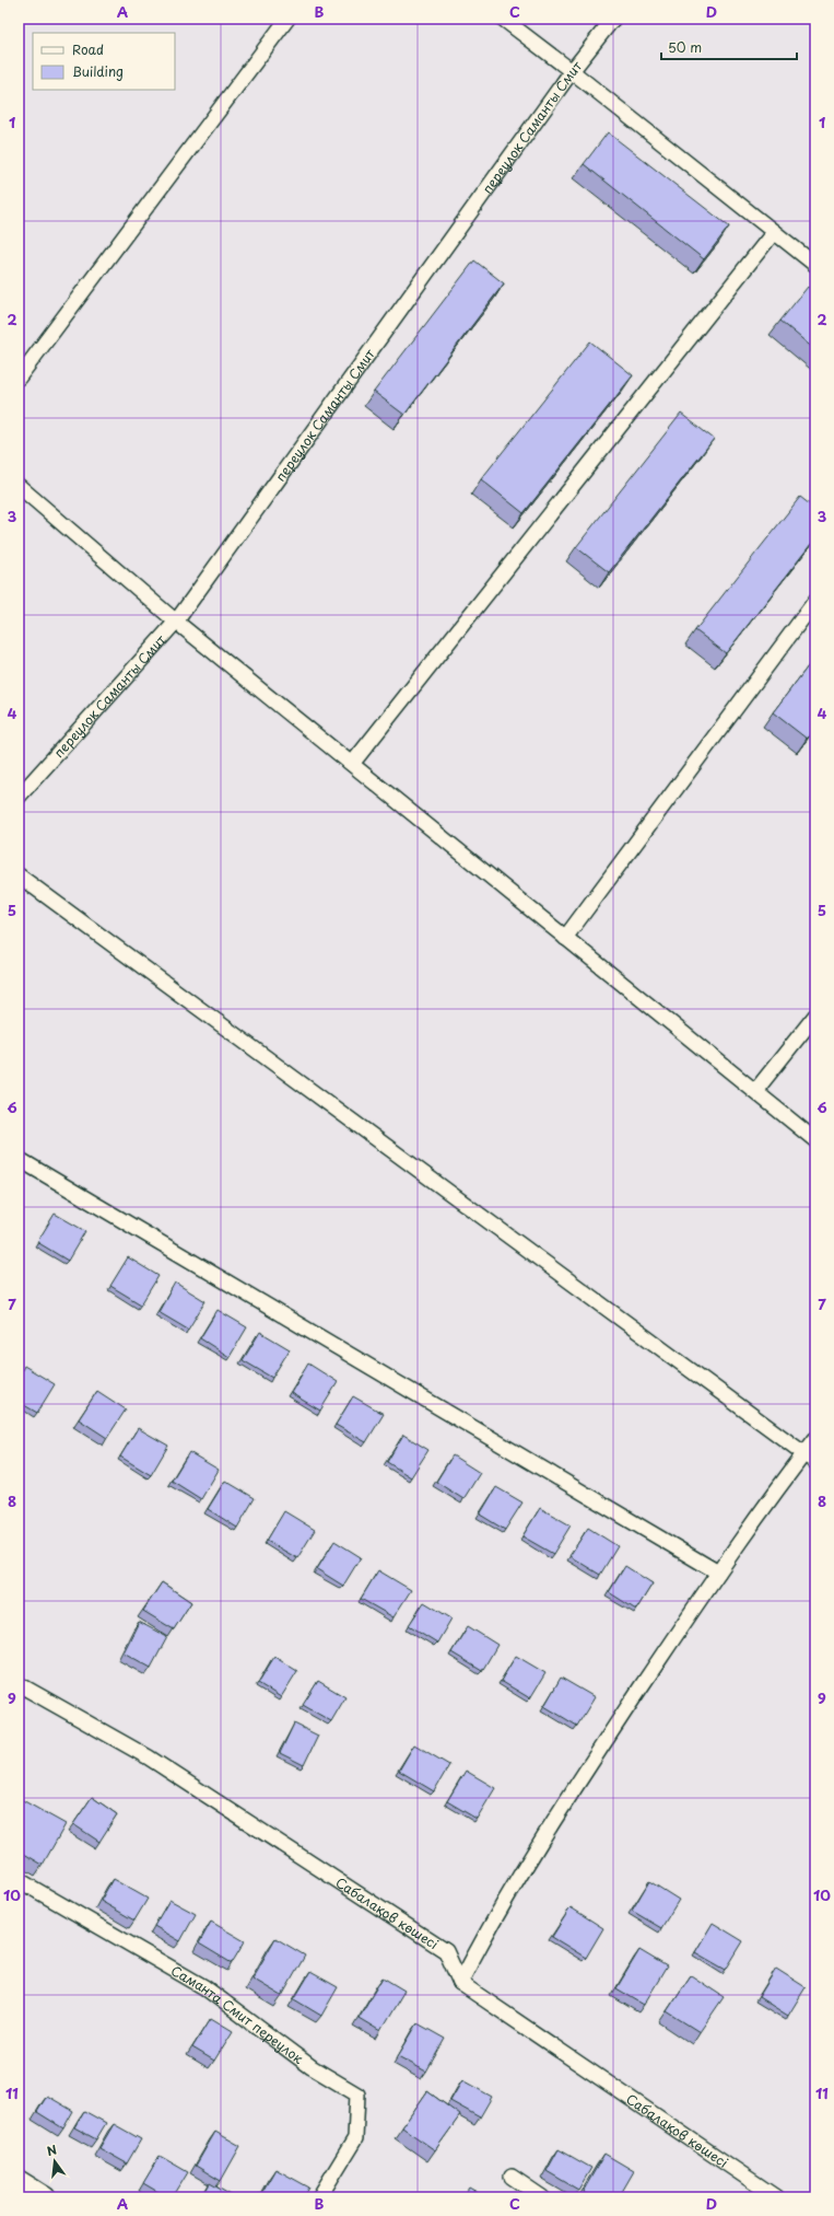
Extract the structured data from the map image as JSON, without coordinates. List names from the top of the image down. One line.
{"streets":{"street":["переулок Саманты Смит","Сабалақов көшесі","Саманта Смит переулок"]},"legend":["Road","Building"],"scale_bar":"50 m","north":"top","grid":{"columns":["A","B","C","D"],"rows":["1","2","3","4","5","6","7","8","9","10","11"]}}
